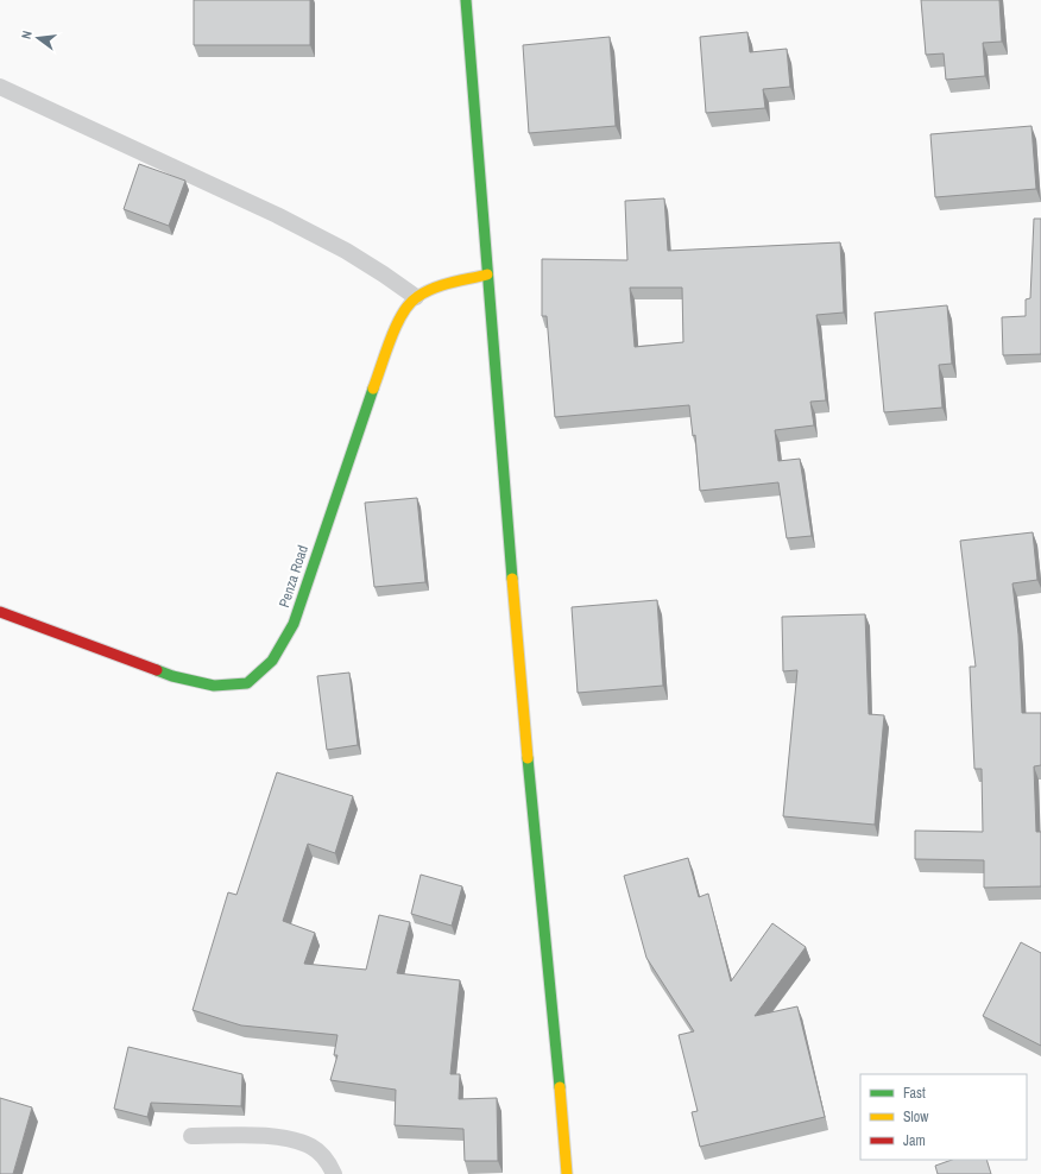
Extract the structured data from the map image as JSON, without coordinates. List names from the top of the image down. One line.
{"streets":{"main road":["Penza Road"]},"legend":["Fast","Slow","Jam"],"north":"left"}
